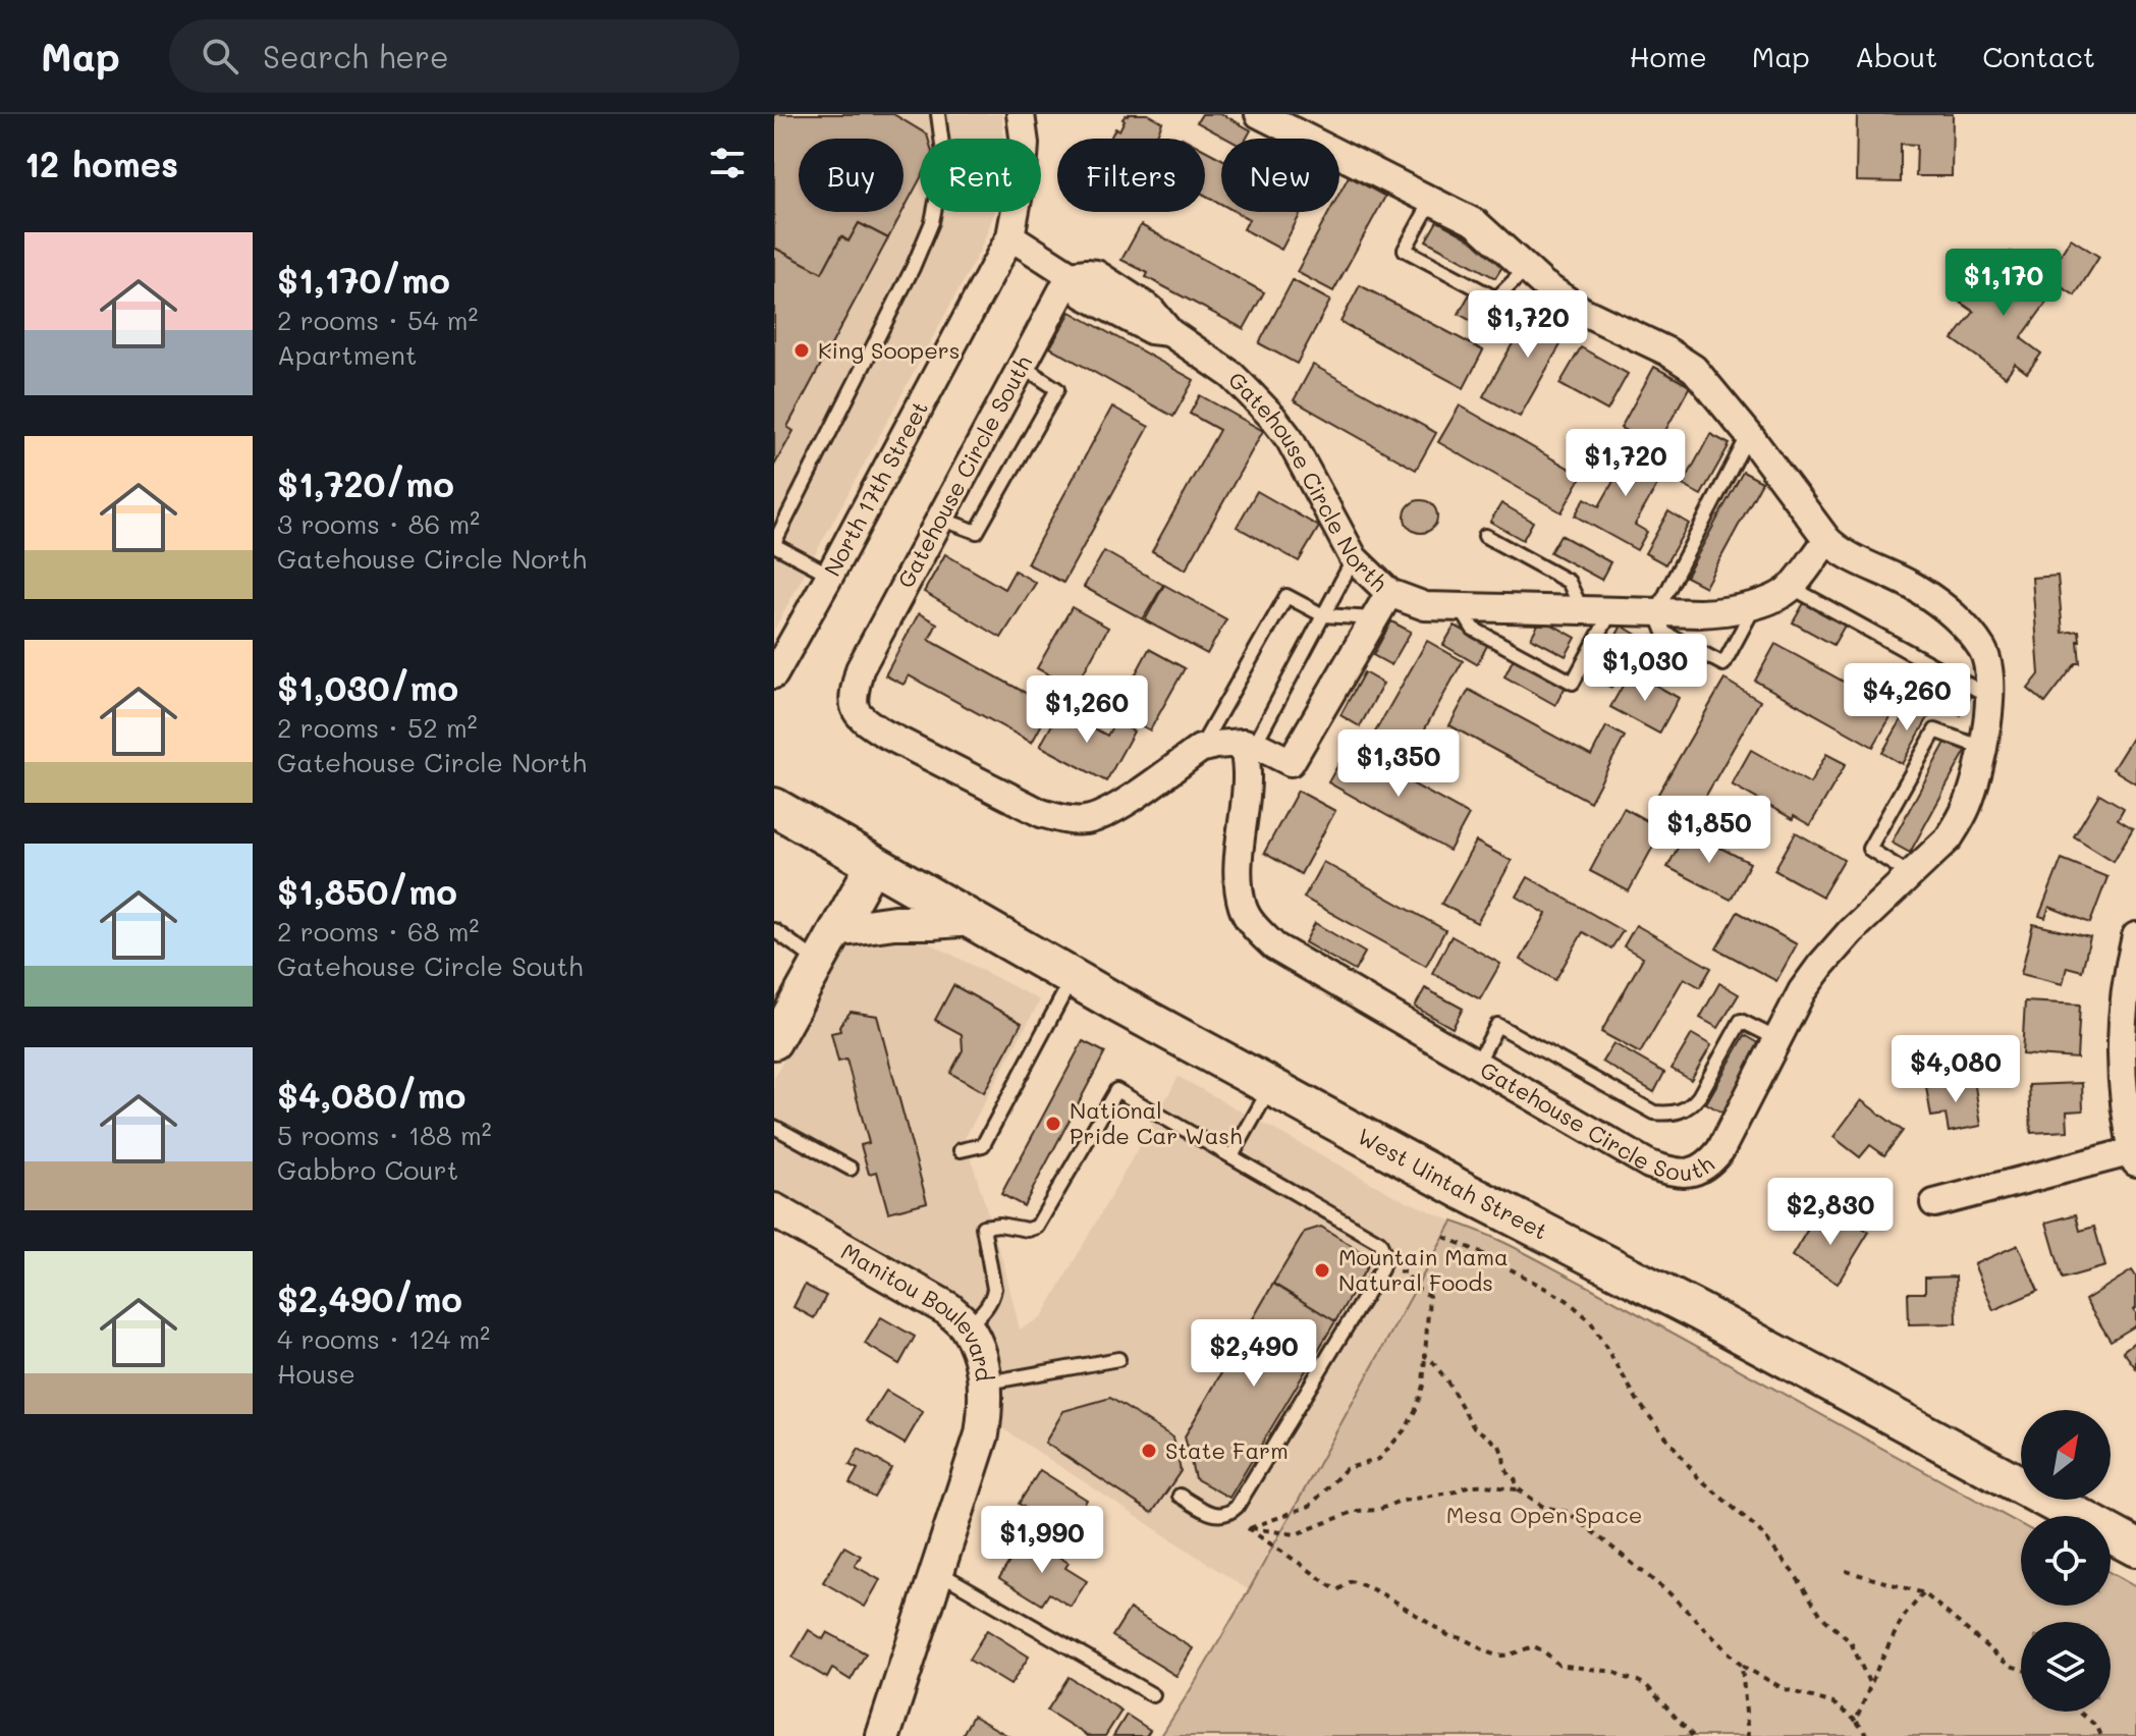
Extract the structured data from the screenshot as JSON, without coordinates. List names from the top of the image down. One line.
{"streets":{"main road":["West Uintah Street"],"street":["Gatehouse Circle South","Gatehouse Circle North","North 17th Street","Manitou Boulevard"]},"crossings":[["Gatehouse Circle South","Gatehouse Circle North"],["Gatehouse Circle North","North 17th Street"]],"parks":["Mesa Open Space"],"places":["King Soopers","National Pride Car Wash","Mountain Mama Natural Foods","State Farm"],"north":"top right","page":{"header":"Map","search":"Search here","nav":["Home","Map","About","Contact"],"heading":"12 homes","chip":["Buy","Rent","Filters","New"],"list":[{"name":"$1,170/mo","note":"2 rooms · 54 m² · Apartment"},{"name":"$1,720/mo","note":"3 rooms · 86 m² · Gatehouse Circle North"},{"name":"$1,030/mo","note":"2 rooms · 52 m² · Gatehouse Circle North"},{"name":"$1,850/mo","note":"2 rooms · 68 m² · Gatehouse Circle South"},{"name":"$4,080/mo","note":"5 rooms · 188 m² · Gabbro Court"},{"name":"$2,490/mo","note":"4 rooms · 124 m² · House"}],"price":["$1,170","$1,720","$1,720","$1,030","$4,260","$1,260","$1,350","$1,850","$4,080","$2,830","$2,490","$1,990"]}}
